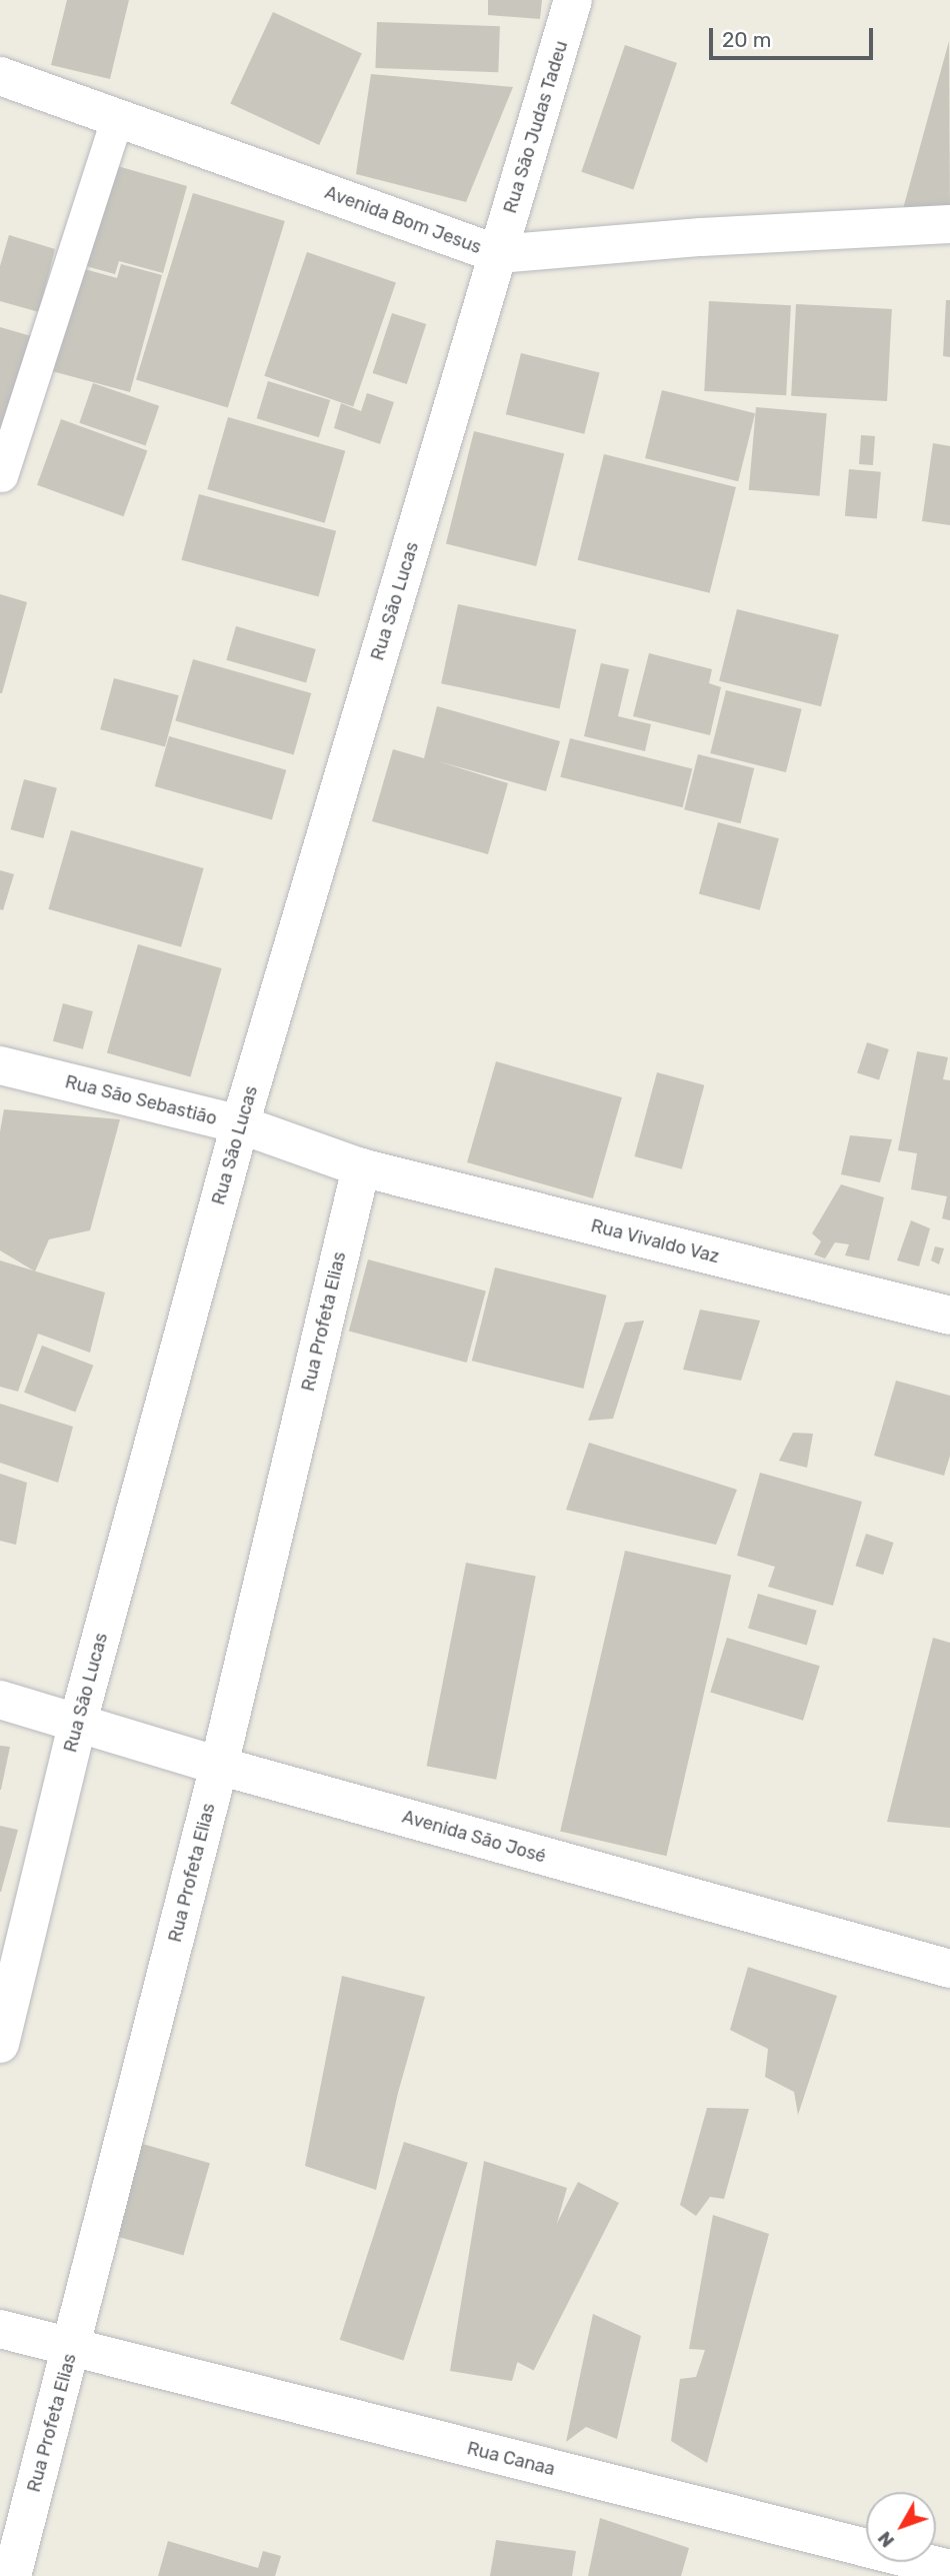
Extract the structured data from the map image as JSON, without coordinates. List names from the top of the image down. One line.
{"streets":{"street":["Rua São Judas Tadeu","Avenida Bom Jesus","Rua São Lucas","Rua São Sebastião","Rua Vivaldo Vaz","Rua Profeta Elias","Avenida São José","Rua Canaa"]},"crossings":[["Rua São Judas Tadeu","Avenida Bom Jesus"],["Rua São Judas Tadeu","Rua São Lucas"],["Avenida Bom Jesus","Rua São Lucas"],["Rua São Lucas","Rua São Sebastião"],["Rua São Lucas","Avenida São José"],["Rua São Sebastião","Rua Vivaldo Vaz"],["Rua São Sebastião","Rua Profeta Elias"],["Rua Vivaldo Vaz","Rua Profeta Elias"],["Rua Profeta Elias","Avenida São José"],["Rua Profeta Elias","Rua Canaa"]],"scale_bar":"20 m","north":"bottom left"}
